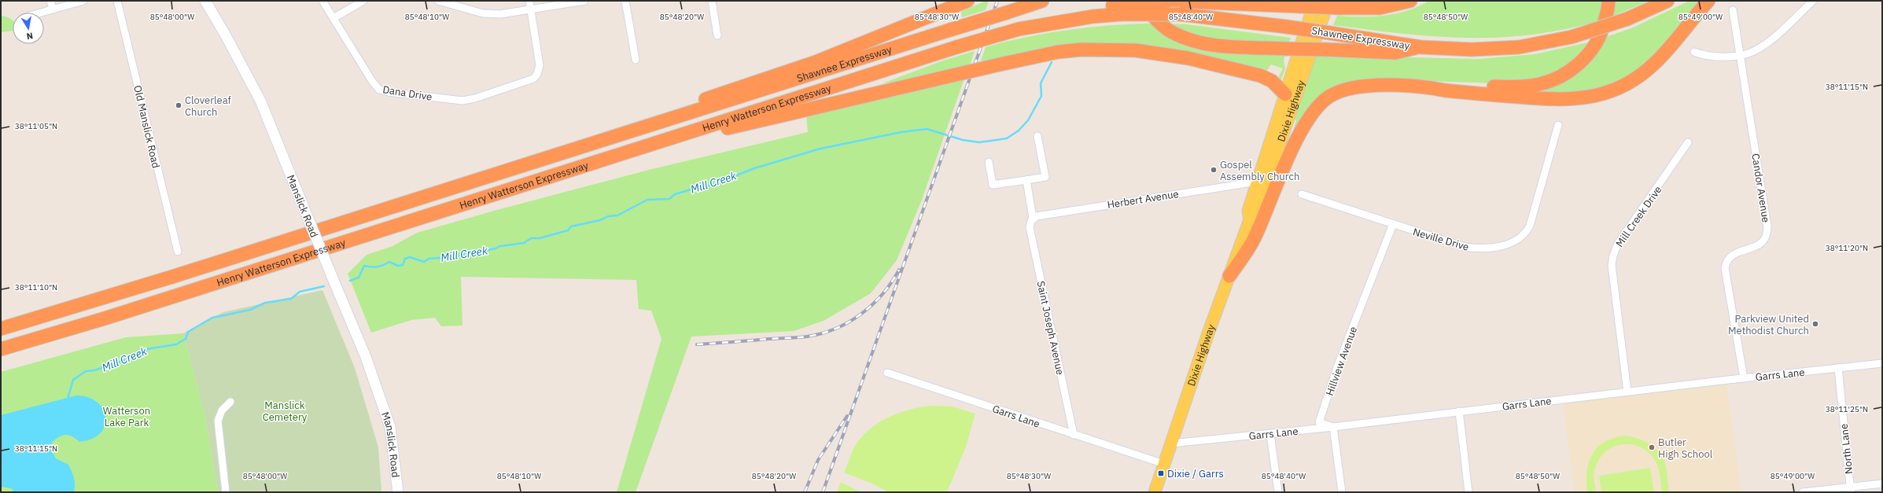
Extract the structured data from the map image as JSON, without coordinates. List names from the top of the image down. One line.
{"streets":{"highway":["Shawnee Expressway","Henry Watterson Expressway"],"main road":["Dixie Highway","Manslick Road"],"street":["Dana Drive","Old Manslick Road","Candor Avenue","Herbert Avenue","Mill Creek Drive","Neville Drive","Saint Joseph Avenue","Hillview Avenue","Garrs Lane","North Lane"]},"crossings":[["Shawnee Expressway","Henry Watterson Expressway"],["Dixie Highway","Herbert Avenue"],["Dixie Highway","Garrs Lane"],["Candor Avenue","Garrs Lane"],["Herbert Avenue","Saint Joseph Avenue"],["Mill Creek Drive","Garrs Lane"],["Neville Drive","Hillview Avenue"],["Saint Joseph Avenue","Garrs Lane"],["Hillview Avenue","Garrs Lane"],["Garrs Lane","North Lane"]],"water":["Mill Creek"],"parks":["Manslick Cemetery","Watterson Lake Park"],"places":{"other":["Cloverleaf Church","Gospel Assembly Church","Parkview United Methodist Church","Butler High School"],"transit":["Dixie / Garrs"]},"north":"bottom","coordinates":["85°48'00\"W","85°48'10\"W","85°48'20\"W","85°48'30\"W","85°48'40\"W","85°48'50\"W","85°49'00\"W","38°11'15\"N","38°11'05\"N","38°11'20\"N","38°11'10\"N","38°11'25\"N"]}
